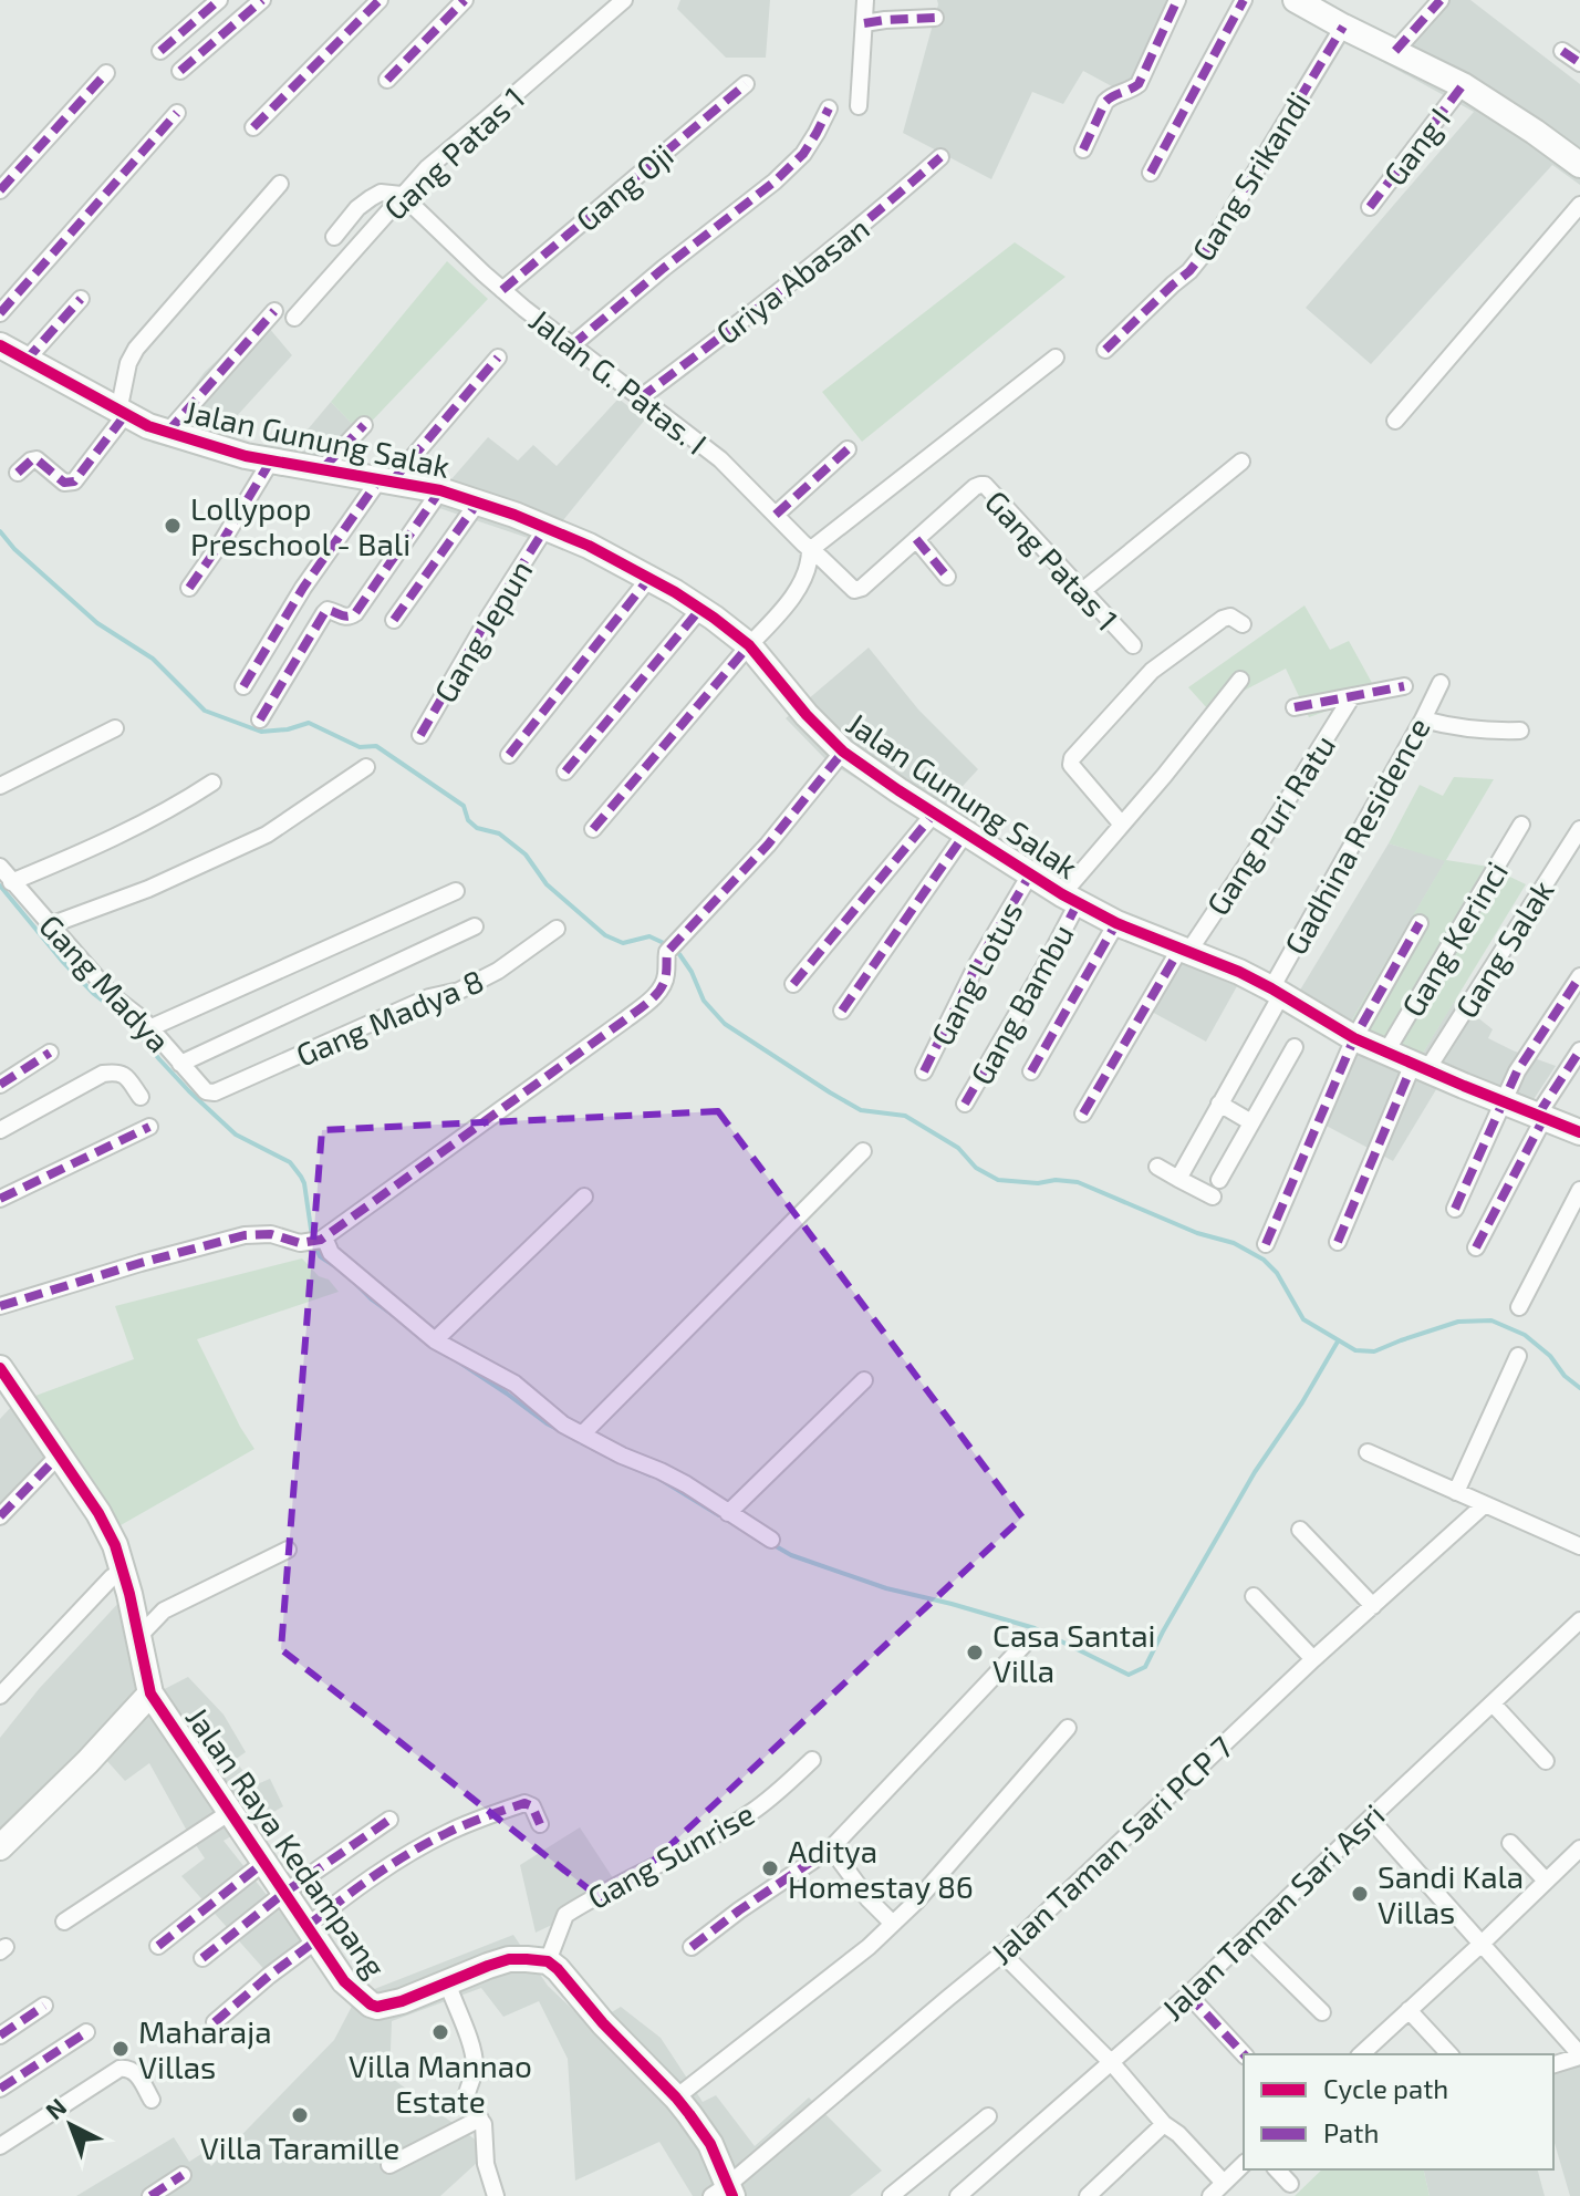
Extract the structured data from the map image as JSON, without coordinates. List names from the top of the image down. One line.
{"streets":{"street":["Gang I","Gang Patas 1","Gang Srikandi","Gang Oji","Griya Abasan","Jalan G. Patas. I","Jalan Gunung Salak","Gang Jepun","Gang Puri Ratu","Gadhina Residence","Gang Kerinci","Gang Salak","Gang Lotus","Gang Madya","Gang Bambu","Gang Madya 8","Jalan Raya Kedampang","Jalan Taman Sari PCP 7","Gang Sunrise","Jalan Taman Sari Asri"]},"crossings":[["Gang Patas 1","Jalan G. Patas. I"],["Gang Oji","Jalan G. Patas. I"],["Griya Abasan","Jalan G. Patas. I"],["Jalan Gunung Salak","Gang Jepun"],["Jalan Gunung Salak","Gang Puri Ratu"],["Jalan Gunung Salak","Gadhina Residence"],["Jalan Gunung Salak","Gang Kerinci"],["Jalan Gunung Salak","Gang Salak"],["Jalan Gunung Salak","Gang Lotus"],["Jalan Gunung Salak","Gang Bambu"],["Gang Kerinci","Gang Salak"],["Gang Madya","Gang Madya 8"],["Jalan Raya Kedampang","Gang Sunrise"]],"places":["Lollypop Preschool - Bali","Casa Santai Villa","Aditya Homestay 86","Sandi Kala Villas","Villa Mannao Estate","Maharaja Villas","Villa Taramille"],"legend":["Cycle path","Path"],"north":"top left"}
